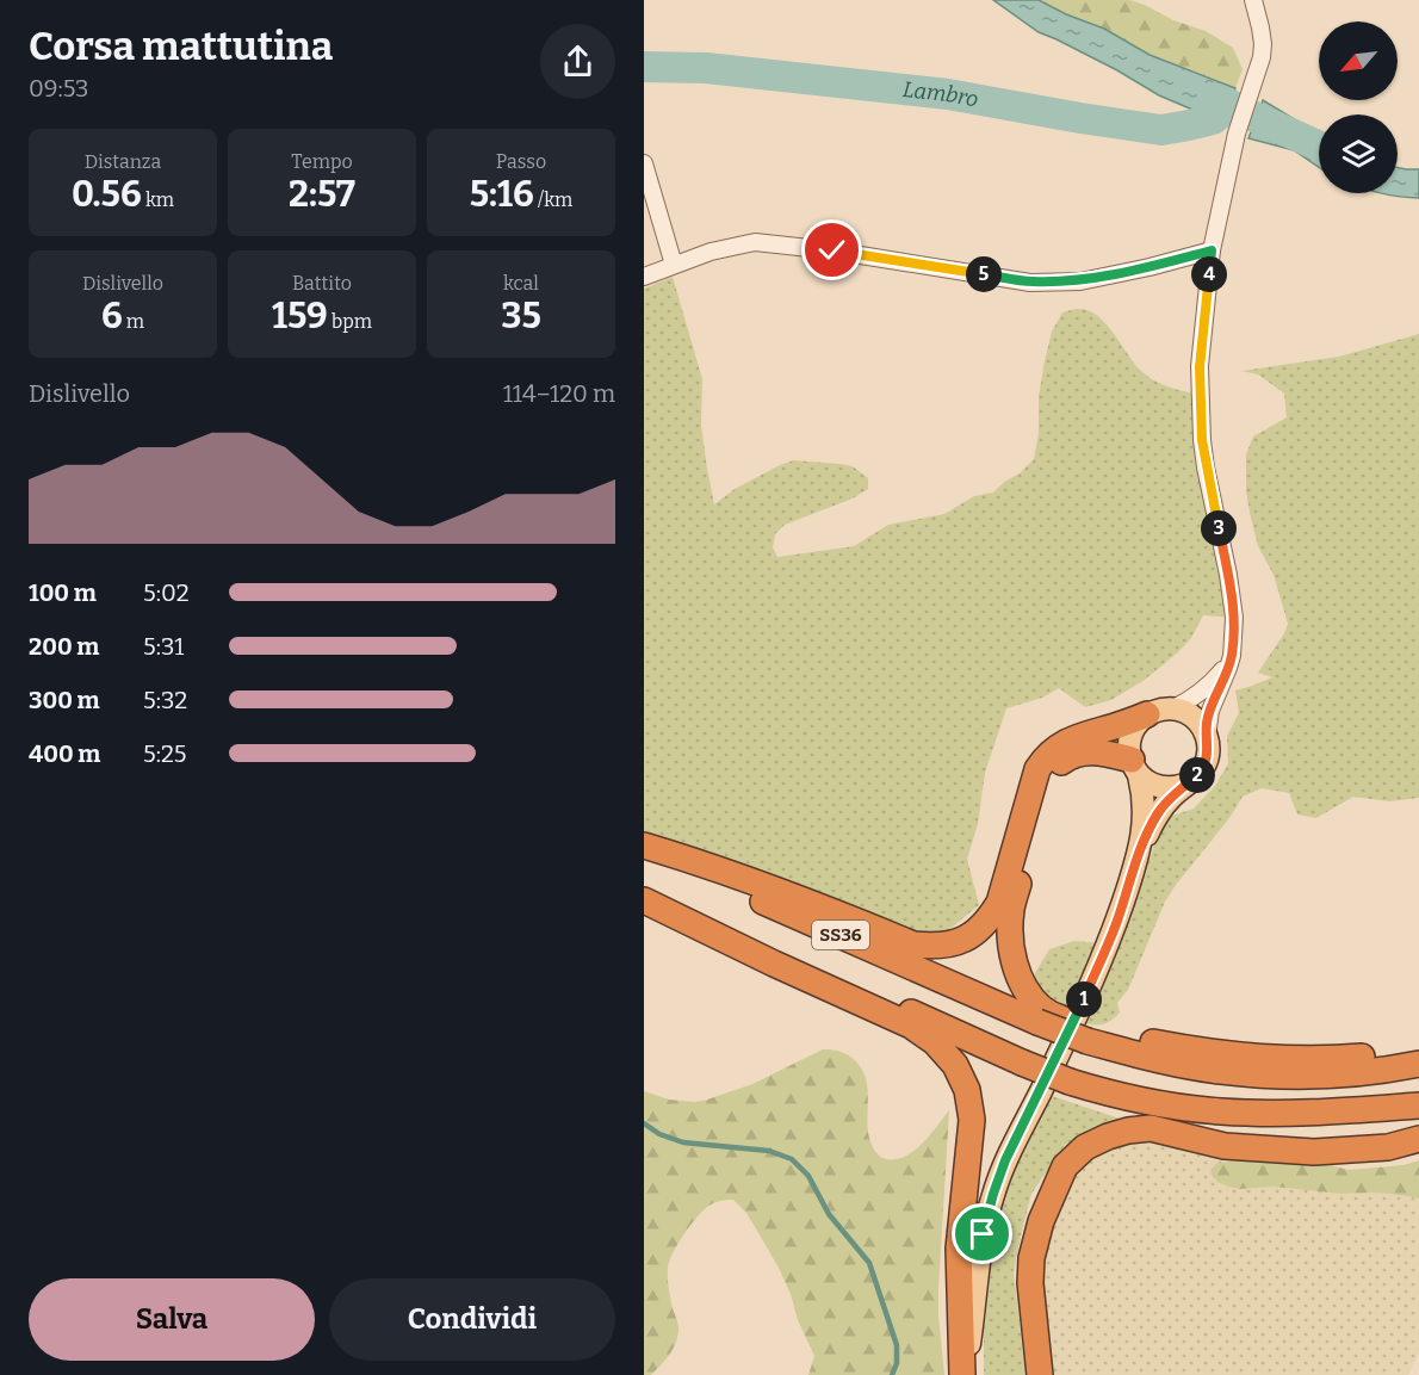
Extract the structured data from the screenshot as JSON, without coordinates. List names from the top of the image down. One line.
{"streets":{"highway":["SS36"]},"water":["Lambro"],"north":"bottom left","page":{"heading":["Corsa mattutina","09:53"],"stats":[["Distanza","0.56 km"],["Tempo","2:57"],["Passo","5:16 /km"],["Dislivello","6 m"],["Battito","159 bpm"],["kcal","35"]],"pins":["4","5","3","2","1"],"chart":["Dislivello","114–120 m"],"list":[{"name":"100 m","note":"5:02"},{"name":"200 m","note":"5:31"},{"name":"300 m","note":"5:32"},{"name":"400 m","note":"5:25"}],"buttons":["Salva","Condividi"]}}
